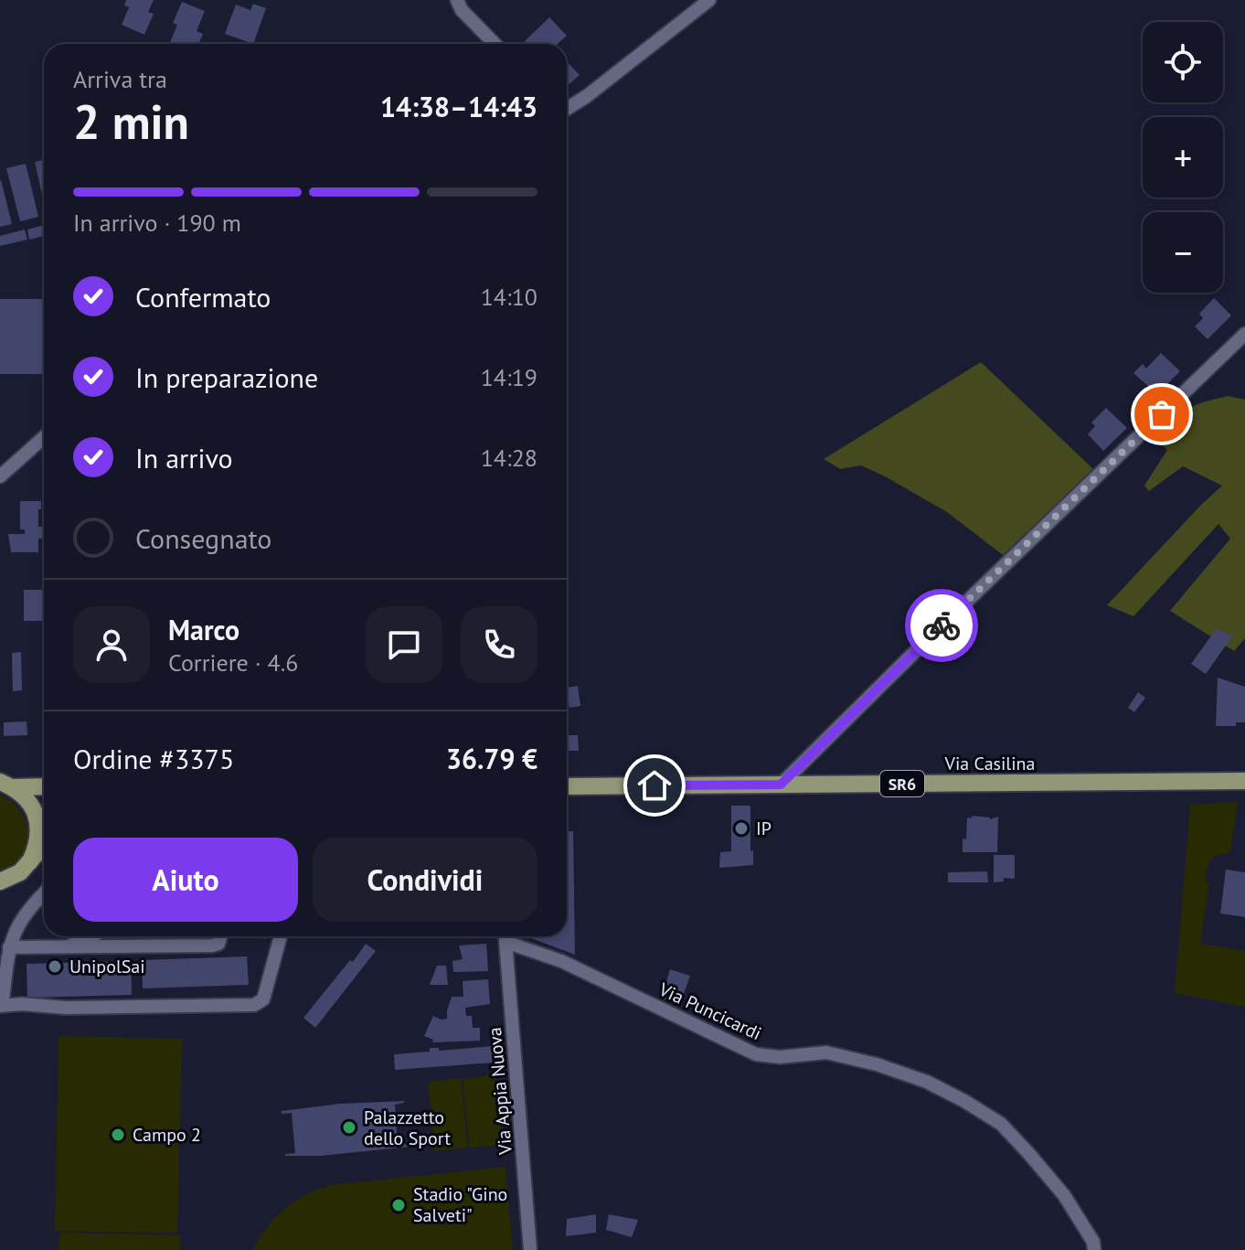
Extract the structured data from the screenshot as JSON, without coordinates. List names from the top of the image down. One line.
{"streets":{"main road":["Via Casilina","SR6"],"street":["Via Puncicardi","Via Appia Nuova"]},"places":["IP","UnipolSai","Palazzetto dello Sport","Campo 2","Stadio \"Gino Salveti\""],"page":{"map_buttons":["+","−"],"heading":["2 min","Arriva tra","14:38–14:43"],"panel":["Marco","Corriere · 4.6","Ordine #3375","36.79 €"],"bar":"In arrivo · 190 m","list":[["Confermato","14:10"],["In preparazione","14:19"],["In arrivo","14:28"],"Consegnato"],"buttons":["Aiuto","Condividi"]}}
